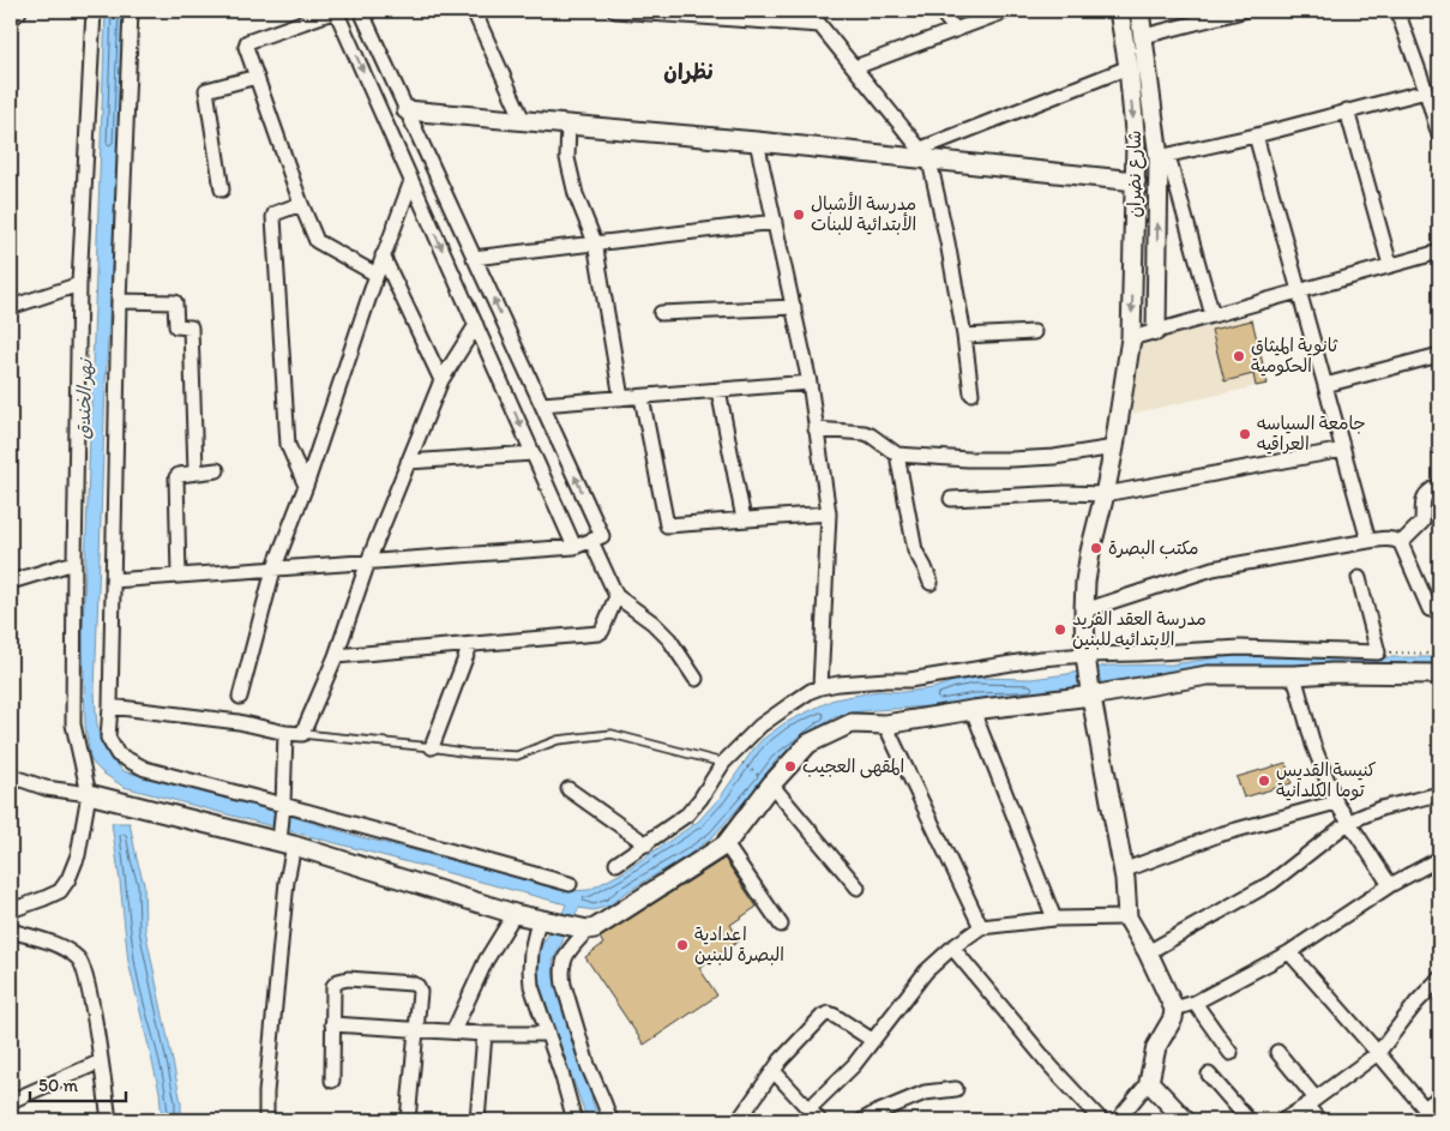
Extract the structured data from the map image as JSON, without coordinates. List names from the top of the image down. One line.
{"streets":{"street":["شارع نضران"]},"districts":["نظران"],"water":["نهر الخندق"],"places":["مدرسة الأشبال الأبتدائية للبنات","ثانوية الميثاق الحكومية","جامعة السياسه العراقيه","مكتب البصرة","مدرسة العقد الفريد الابتدائيه للبنين","المقهى العجيب","كنيسة القديس توما الكلدانية","اعدادية البصرة للبنين"],"scale_bar":"50 m"}
